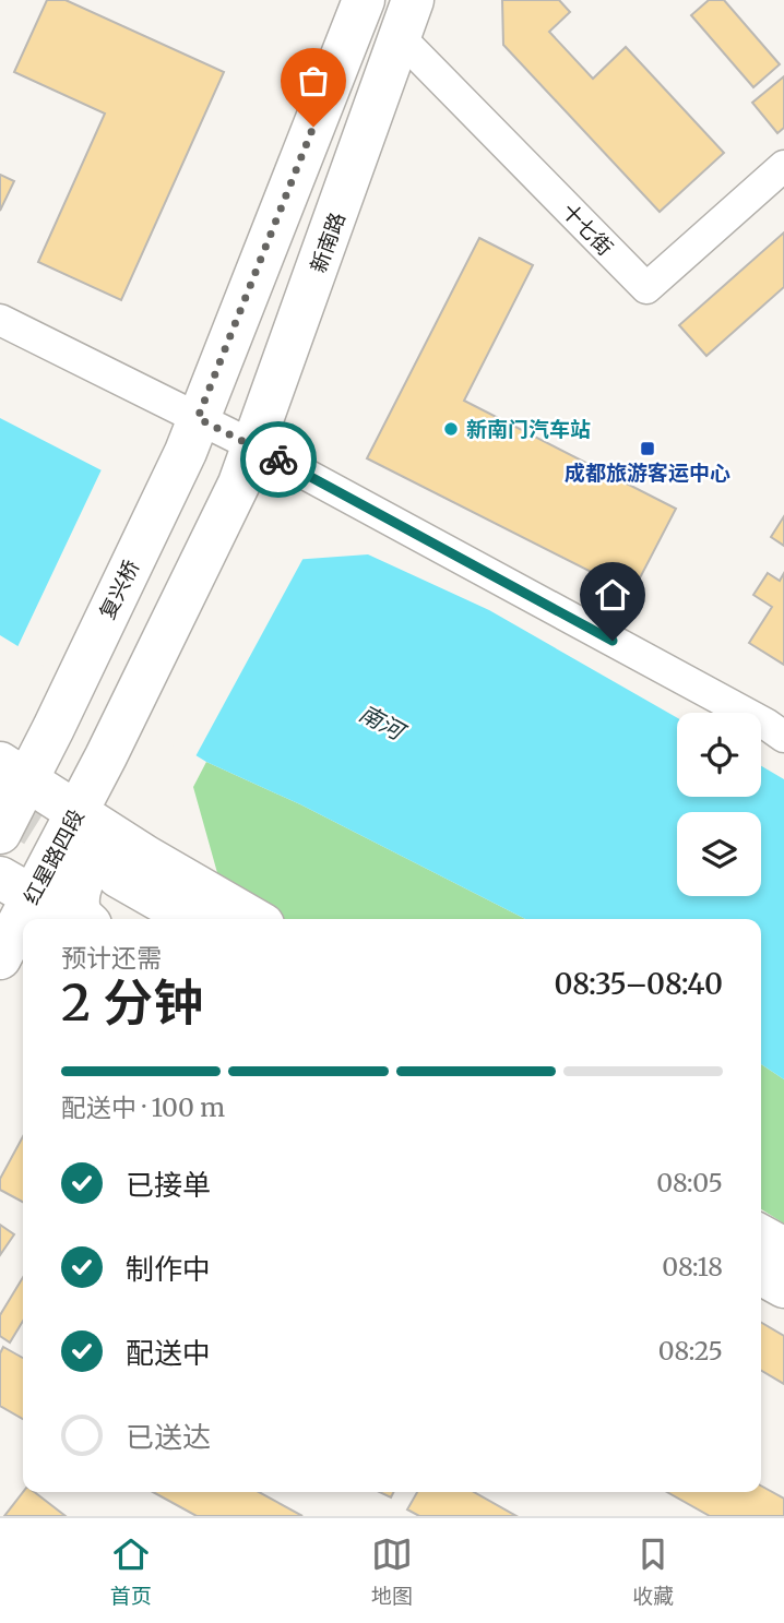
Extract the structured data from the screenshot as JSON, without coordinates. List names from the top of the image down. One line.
{"streets":{"main road":["新南路","复兴桥","红星路四段"],"street":["十七街"]},"crossings":[["十七街","新南路"],["新南路","红星路四段"]],"water":["南河"],"places":{"other":["新南门汽车站"],"transit":["成都旅游客运中心"]},"page":{"heading":["2 分钟","预计还需","08:35–08:40"],"bar":"配送中 · 100 m","list":[["已接单","08:05"],["制作中","08:18"],["配送中","08:25"],"已送达"],"tabs":["首页","地图","收藏"]}}
